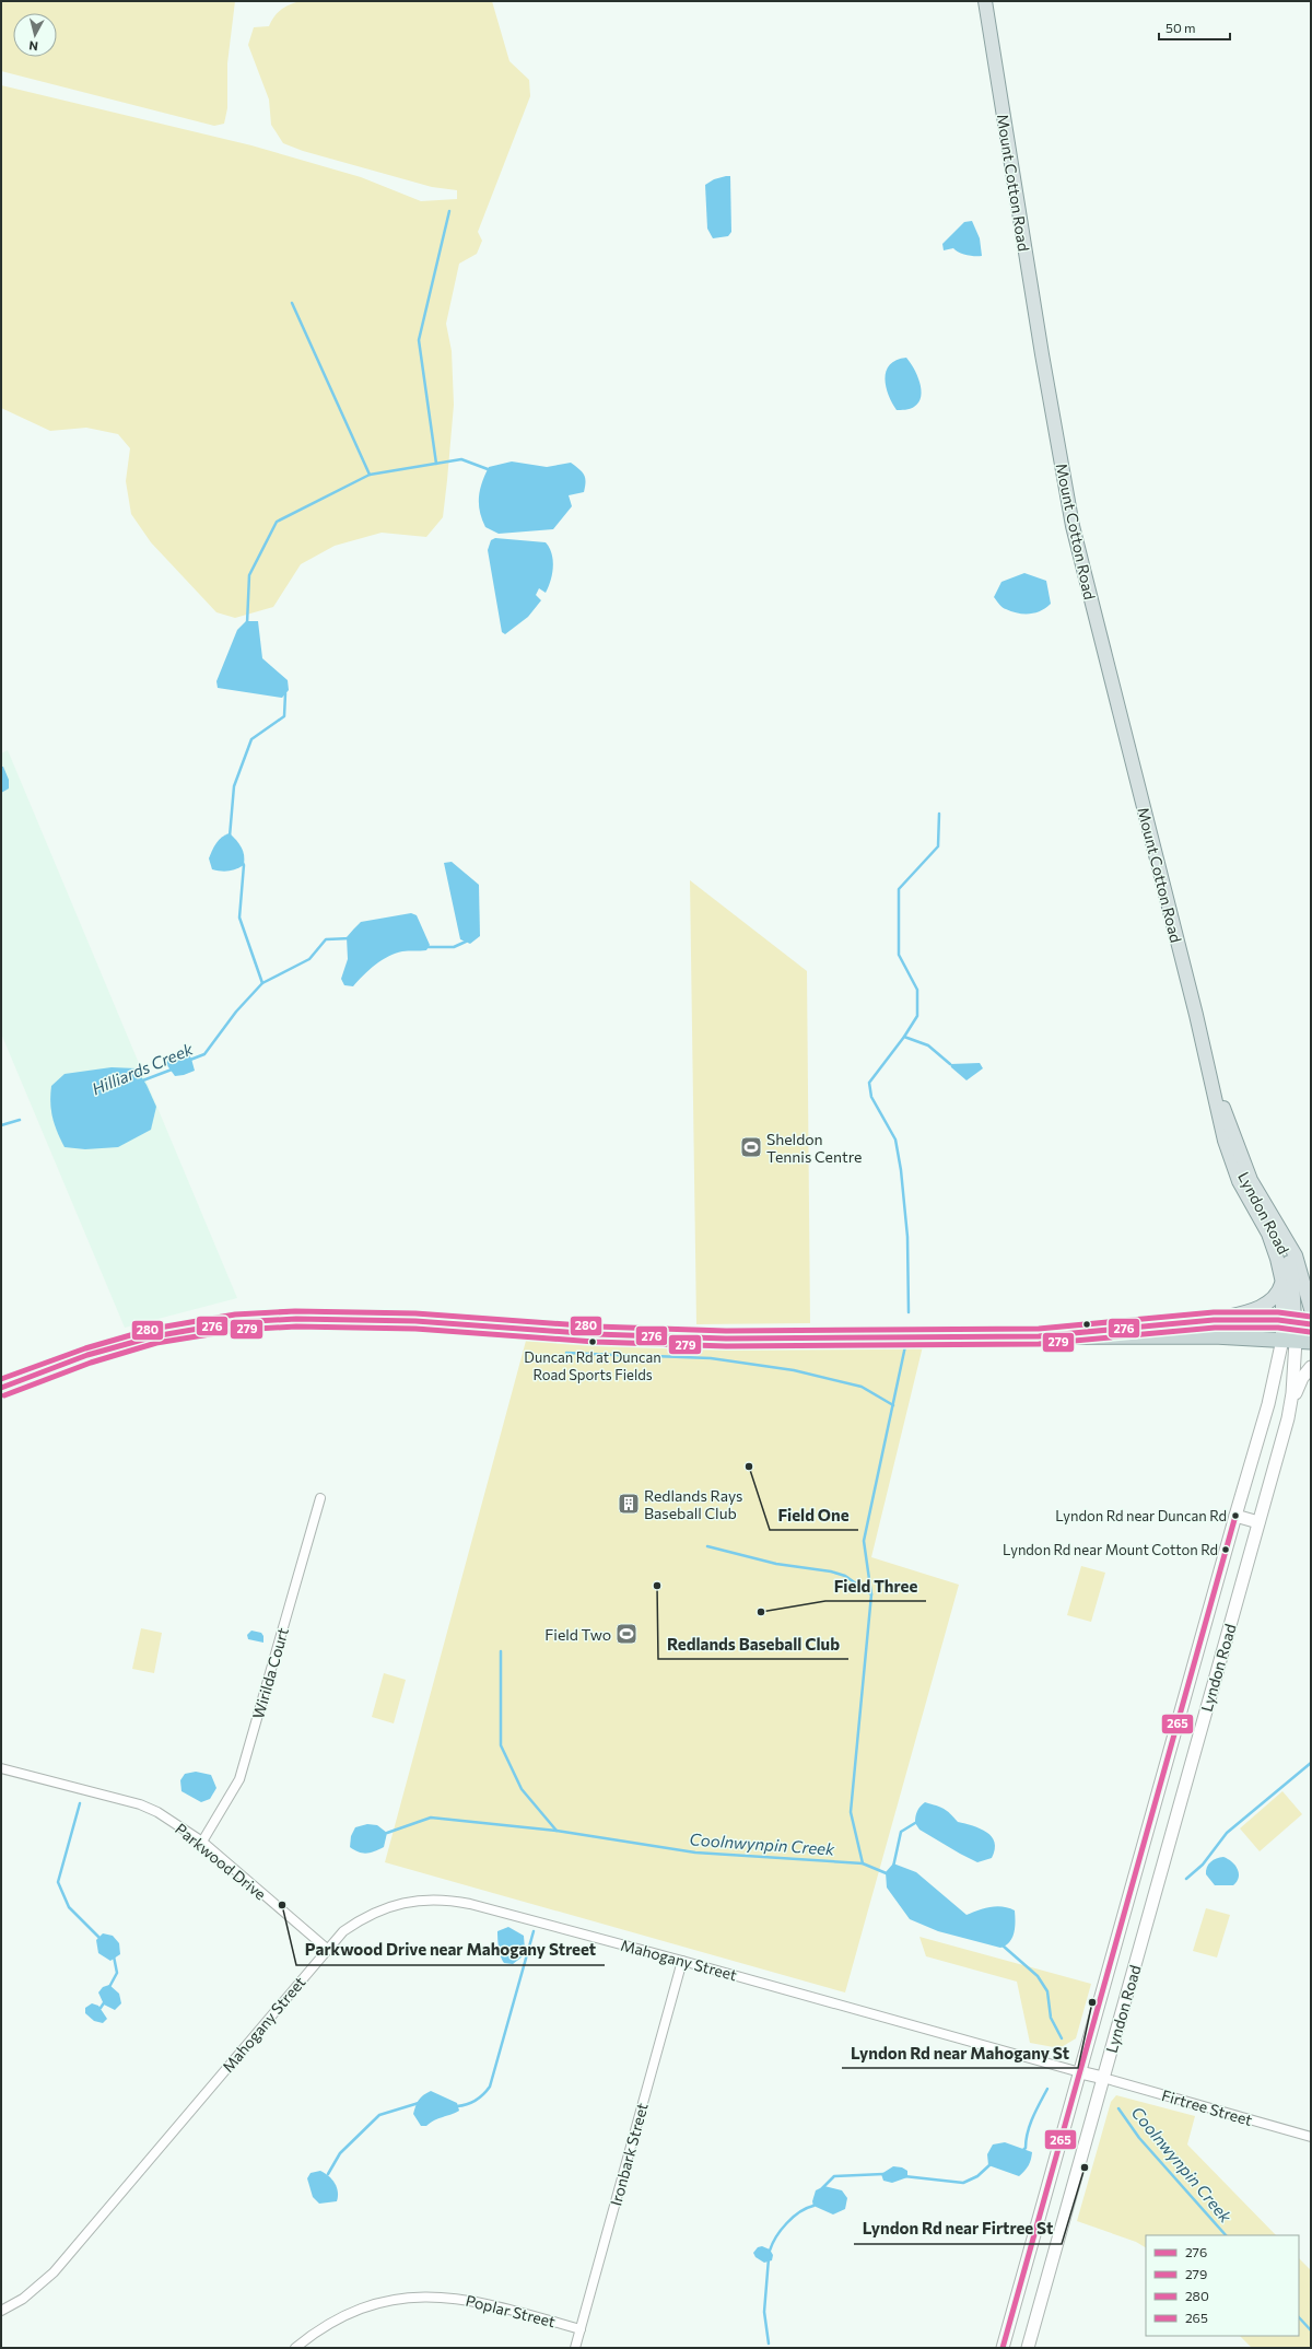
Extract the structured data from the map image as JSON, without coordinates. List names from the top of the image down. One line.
{"streets":{"main road":["Mount Cotton Road","Lyndon Road"],"street":["Wirilda Court","Parkwood Drive","Mahogany Street","Firtree Street","Ironbark Street","Poplar Street"]},"crossings":[["Mount Cotton Road","Lyndon Road"],["Lyndon Road","Mahogany Street"],["Lyndon Road","Firtree Street"],["Wirilda Court","Parkwood Drive"],["Parkwood Drive","Mahogany Street"],["Mahogany Street","Ironbark Street"],["Ironbark Street","Poplar Street"]],"water":["Hilliards Creek","Coolnwynpin Creek"],"places":{"sports":["Sheldon Tennis Centre","Field Two"],"other":["Duncan Rd at Duncan Road Sports Fields","Field One","Lyndon Rd near Duncan Rd","Lyndon Rd near Mount Cotton Rd","Redlands Baseball Club","Field Three","Parkwood Drive near Mahogany Street","Lyndon Rd near Mahogany St","Lyndon Rd near Firtree St"],"building":["Redlands Rays Baseball Club"]},"lines":["transit line 280","transit line 276","transit line 279","transit line 265"],"legend":["276","279","280","265"],"scale_bar":"50 m","north":"bottom"}
